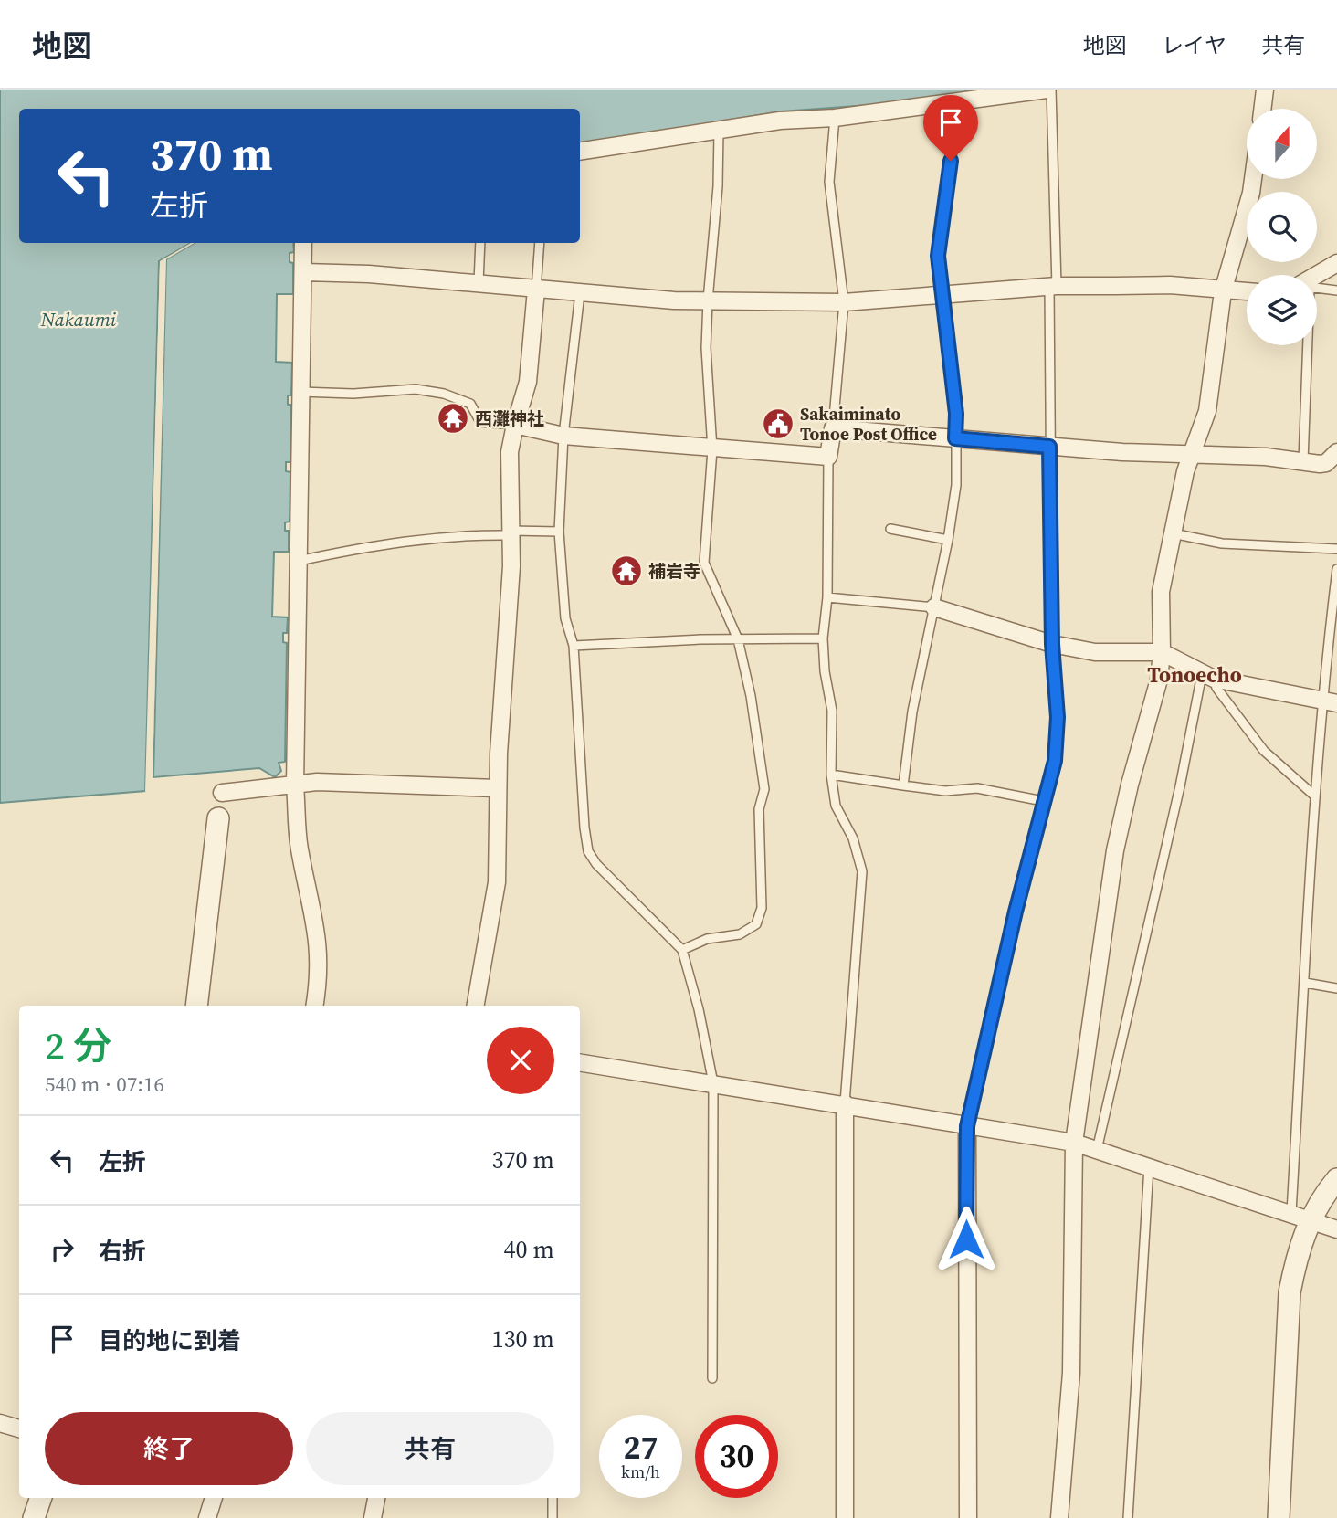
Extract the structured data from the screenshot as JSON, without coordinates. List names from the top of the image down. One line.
{"districts":["Tonoecho"],"water":["Nakaumi"],"places":{"temple":["西灘神社","補岩寺"],"public building":["Sakaiminato Tonoe Post Office"]},"north":"top","page":{"header":"地図","nav":["地図","レイヤ","共有"],"turn":["370 m","左折"],"heading":["2 分","540 m · 07:16"],"list":[{"name":"左折","value":"370 m"},{"name":"右折","value":"40 m"},{"name":"目的地に到着","value":"130 m"}],"buttons":["終了","共有"],"speed":"27 km/h","limit":"30"}}
